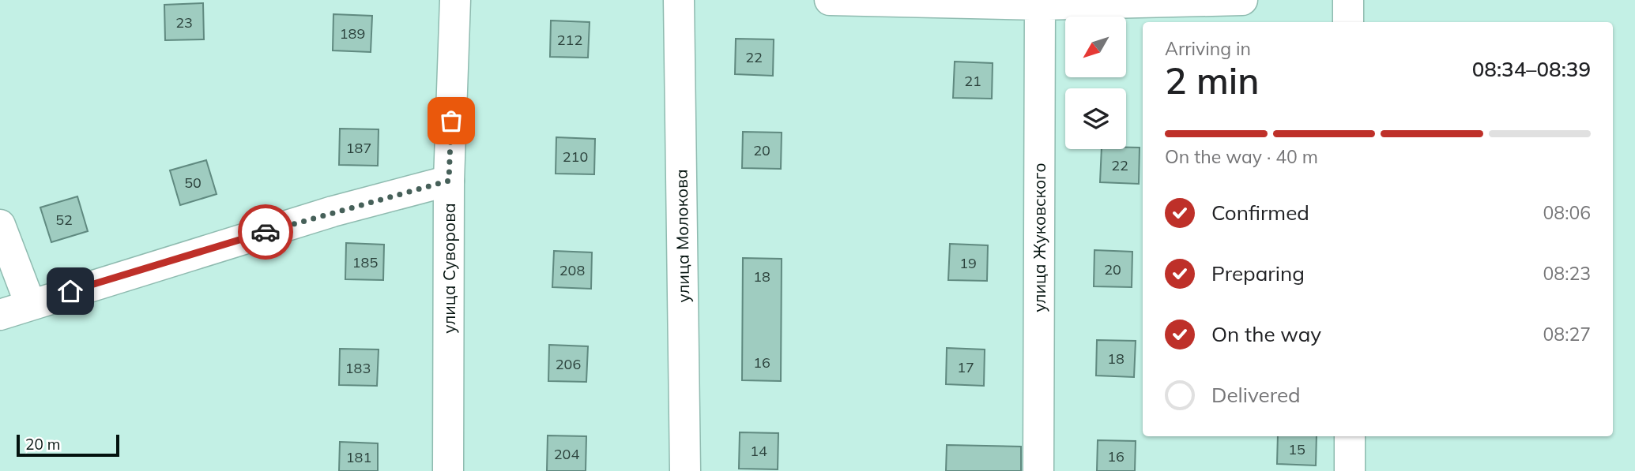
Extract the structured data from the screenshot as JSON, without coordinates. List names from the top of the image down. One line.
{"streets":{"street":["улица Молокова","улица Жуковского","улица Суворова"]},"house_numbers":["23","189","212","22","21","187","20","210","22","50","52","185","19","20","208","18","18","16","206","17","183","15","14","204","16","181"],"scale_bar":"20 m","north":"bottom left","page":{"heading":["2 min","Arriving in","08:34–08:39"],"bar":"On the way · 40 m","list":[["Confirmed","08:06"],["Preparing","08:23"],["On the way","08:27"],"Delivered"],"scale":"20 m"}}
